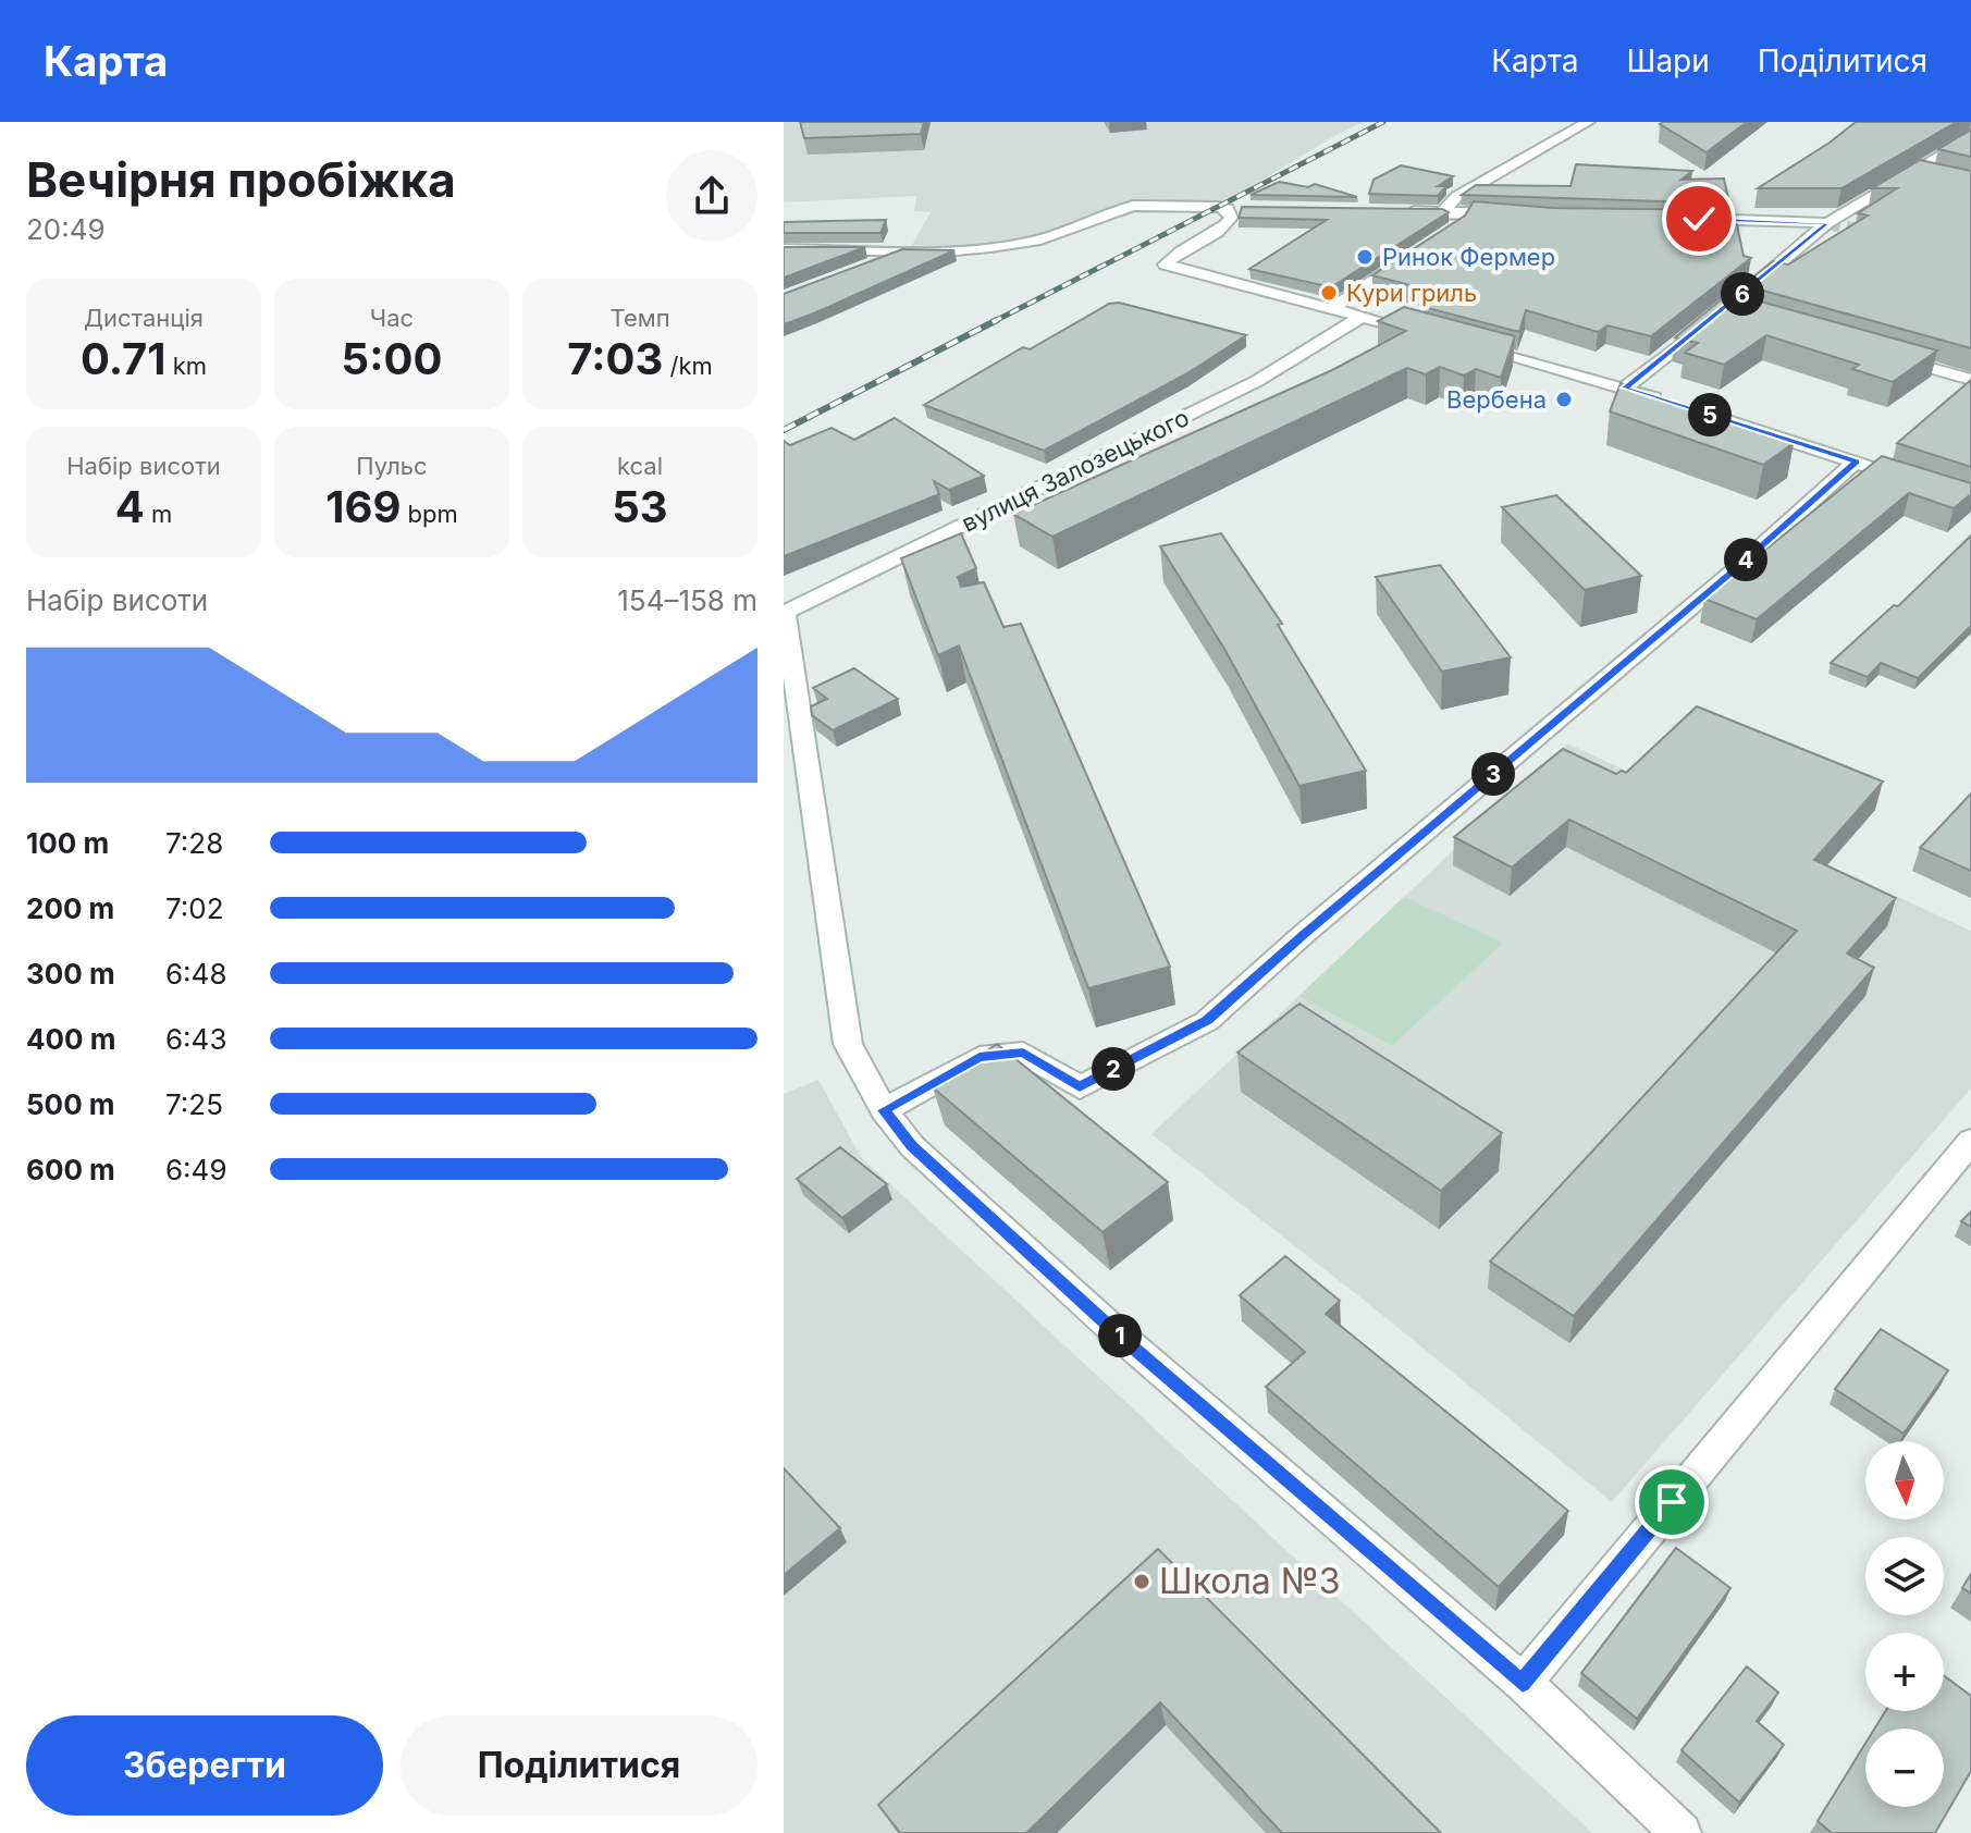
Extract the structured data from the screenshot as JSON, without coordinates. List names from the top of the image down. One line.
{"streets":{"street":["вулиця Залозецького"]},"places":["Ринок Фермер","Кури гриль","Вербена","Школа №3"],"north":"bottom","page":{"header":"Карта","nav":["Карта","Шари","Поділитися"],"heading":["Вечірня пробіжка","20:49"],"stats":[["Дистанція","0.71 km"],["Час","5:00"],["Темп","7:03 /km"],["Набір висоти","4 m"],["Пульс","169 bpm"],["kcal","53"]],"pins":["6","5","4","3","2","1"],"chart":["Набір висоти","154–158 m"],"list":[{"name":"100 m","note":"7:28"},{"name":"200 m","note":"7:02"},{"name":"300 m","note":"6:48"},{"name":"400 m","note":"6:43"},{"name":"500 m","note":"7:25"},{"name":"600 m","note":"6:49"}],"map_buttons":["+","−"],"buttons":["Зберегти","Поділитися"]}}
